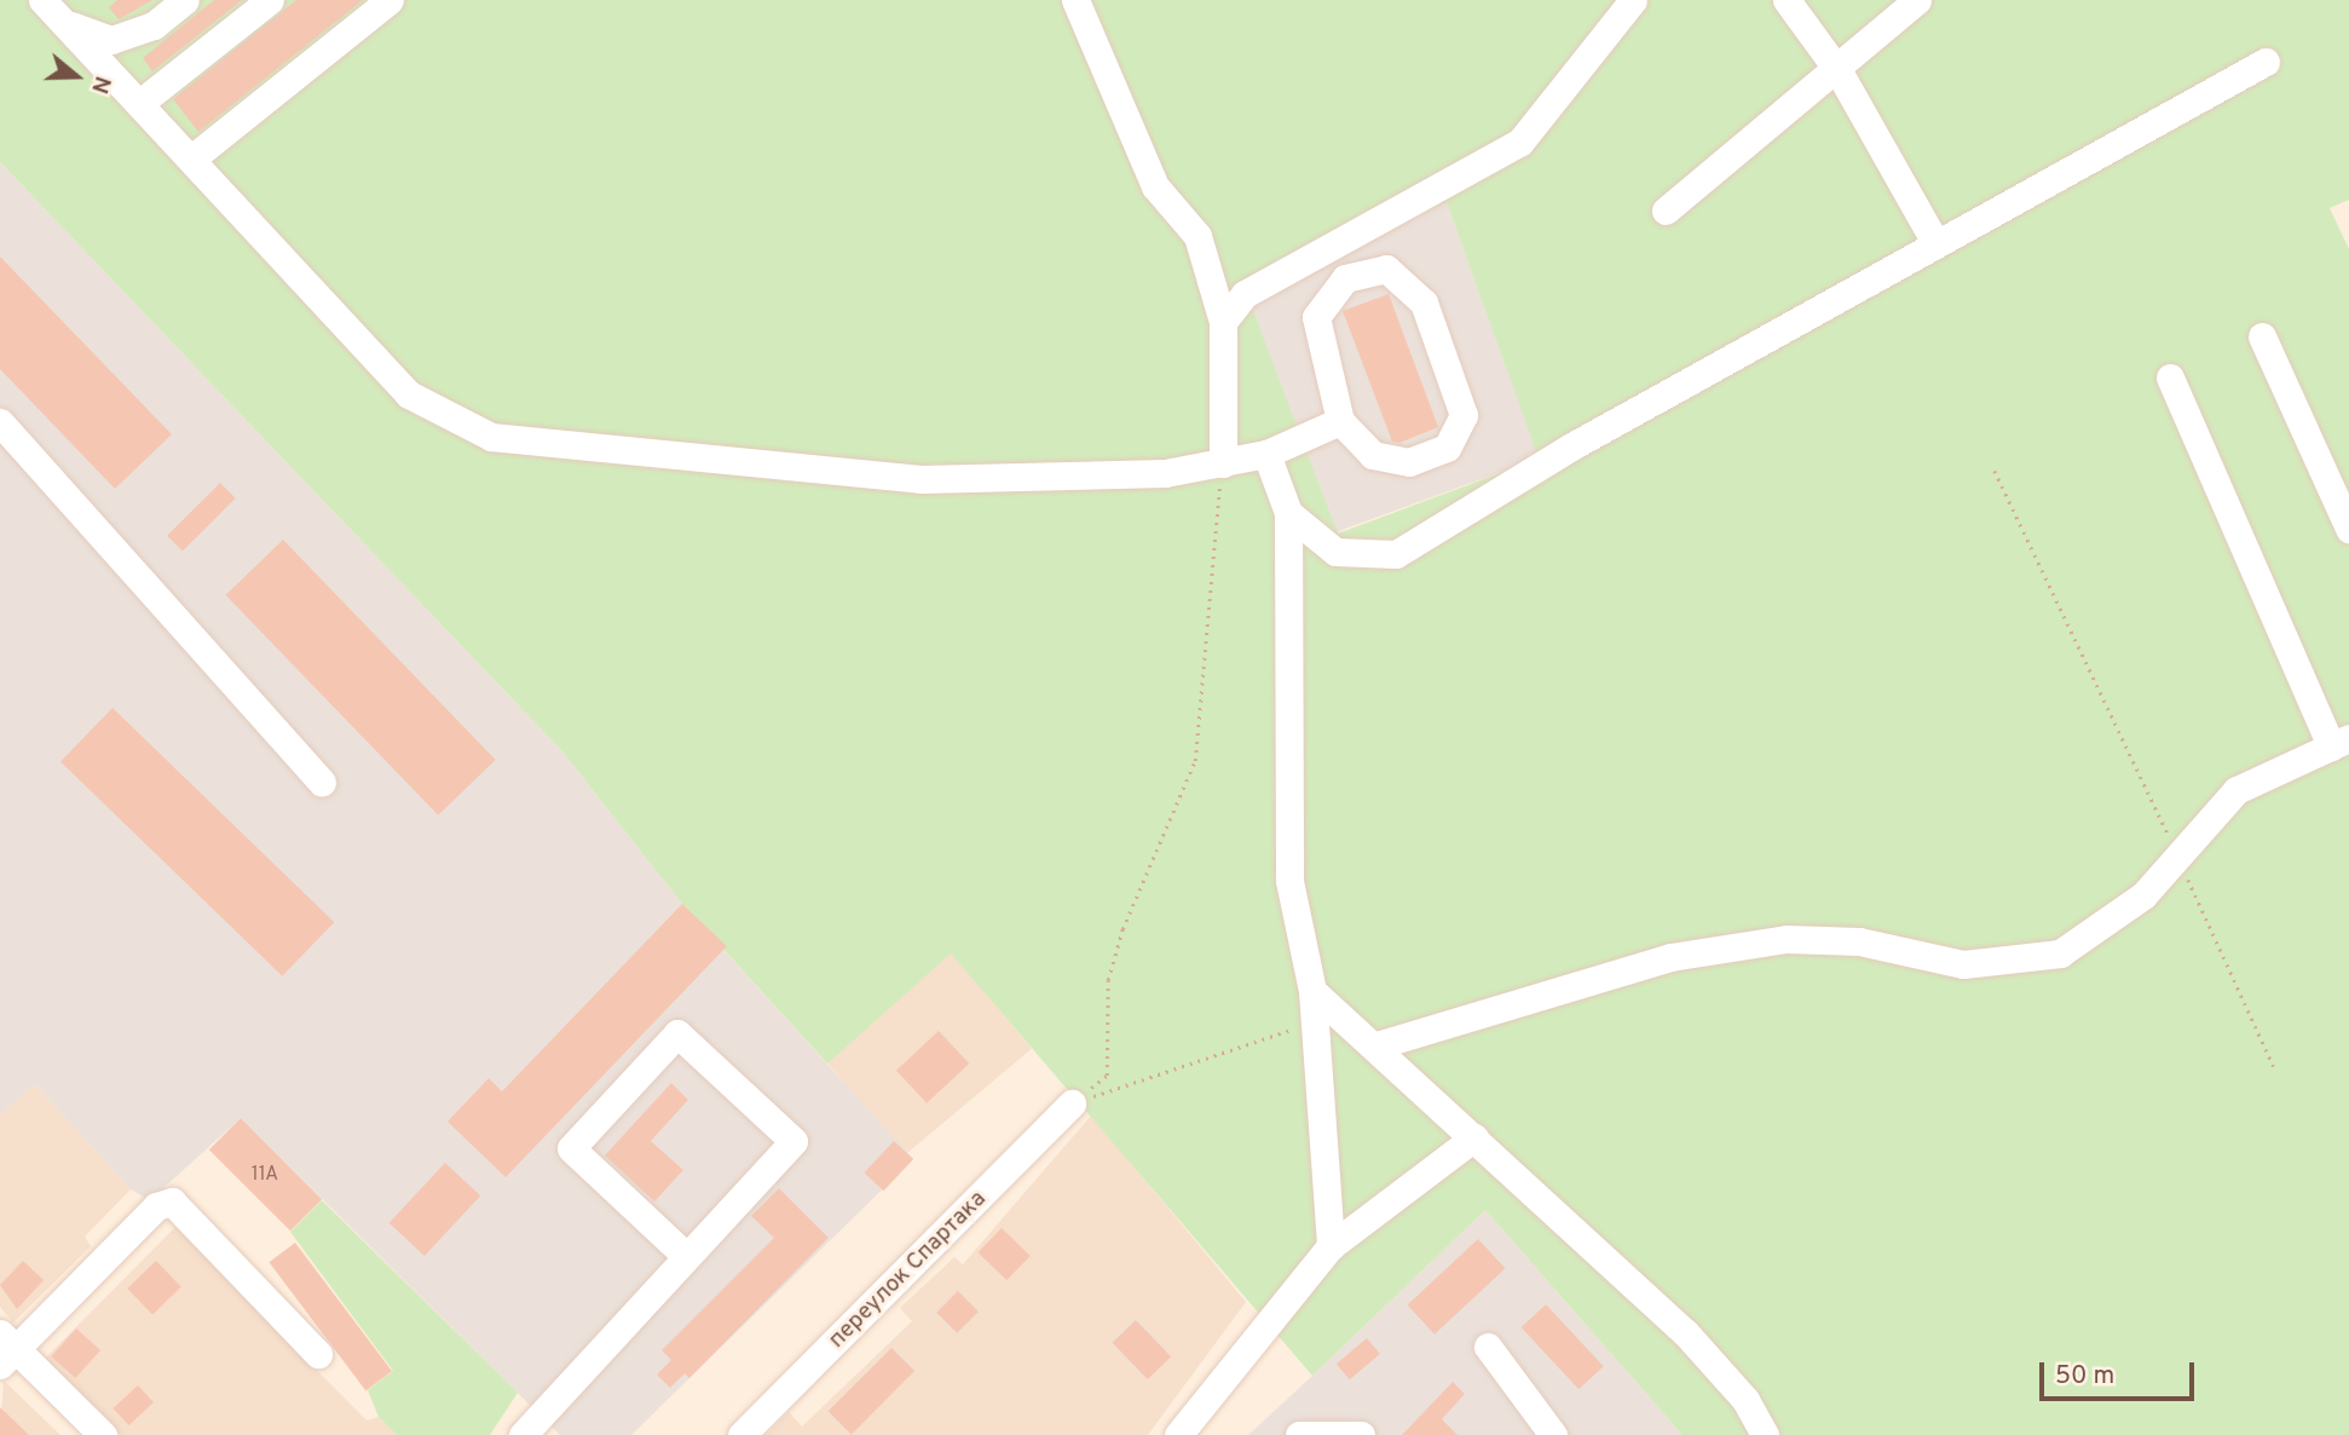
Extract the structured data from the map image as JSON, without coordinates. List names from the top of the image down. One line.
{"streets":{"street":["переулок Спартака"]},"house_numbers":["11А"],"scale_bar":"50 m","north":"right"}
